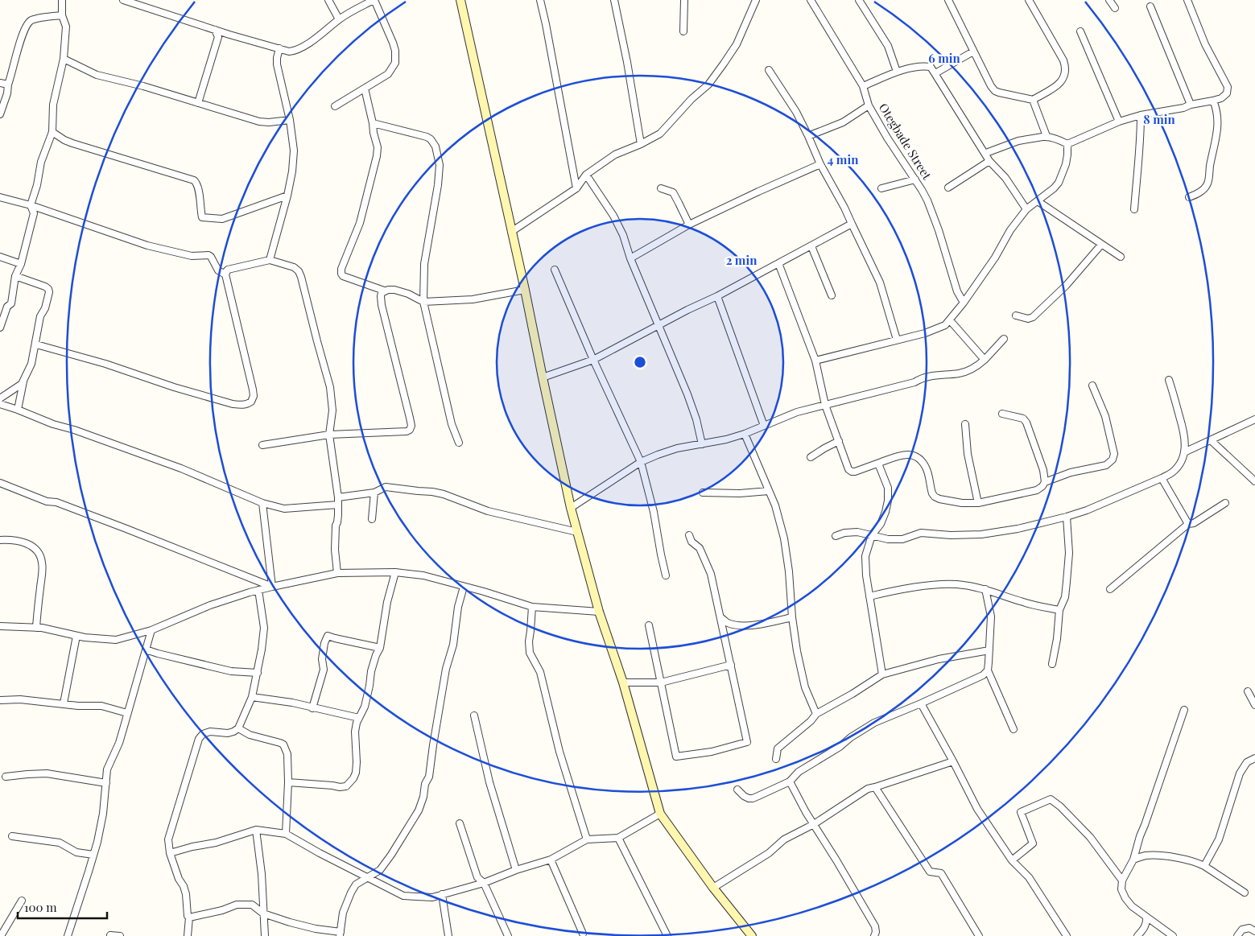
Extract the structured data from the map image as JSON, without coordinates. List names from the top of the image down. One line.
{"streets":{"street":["Otegbade Street"]},"scale_bar":"100 m","rings":["6 min","8 min","4 min","2 min"]}
